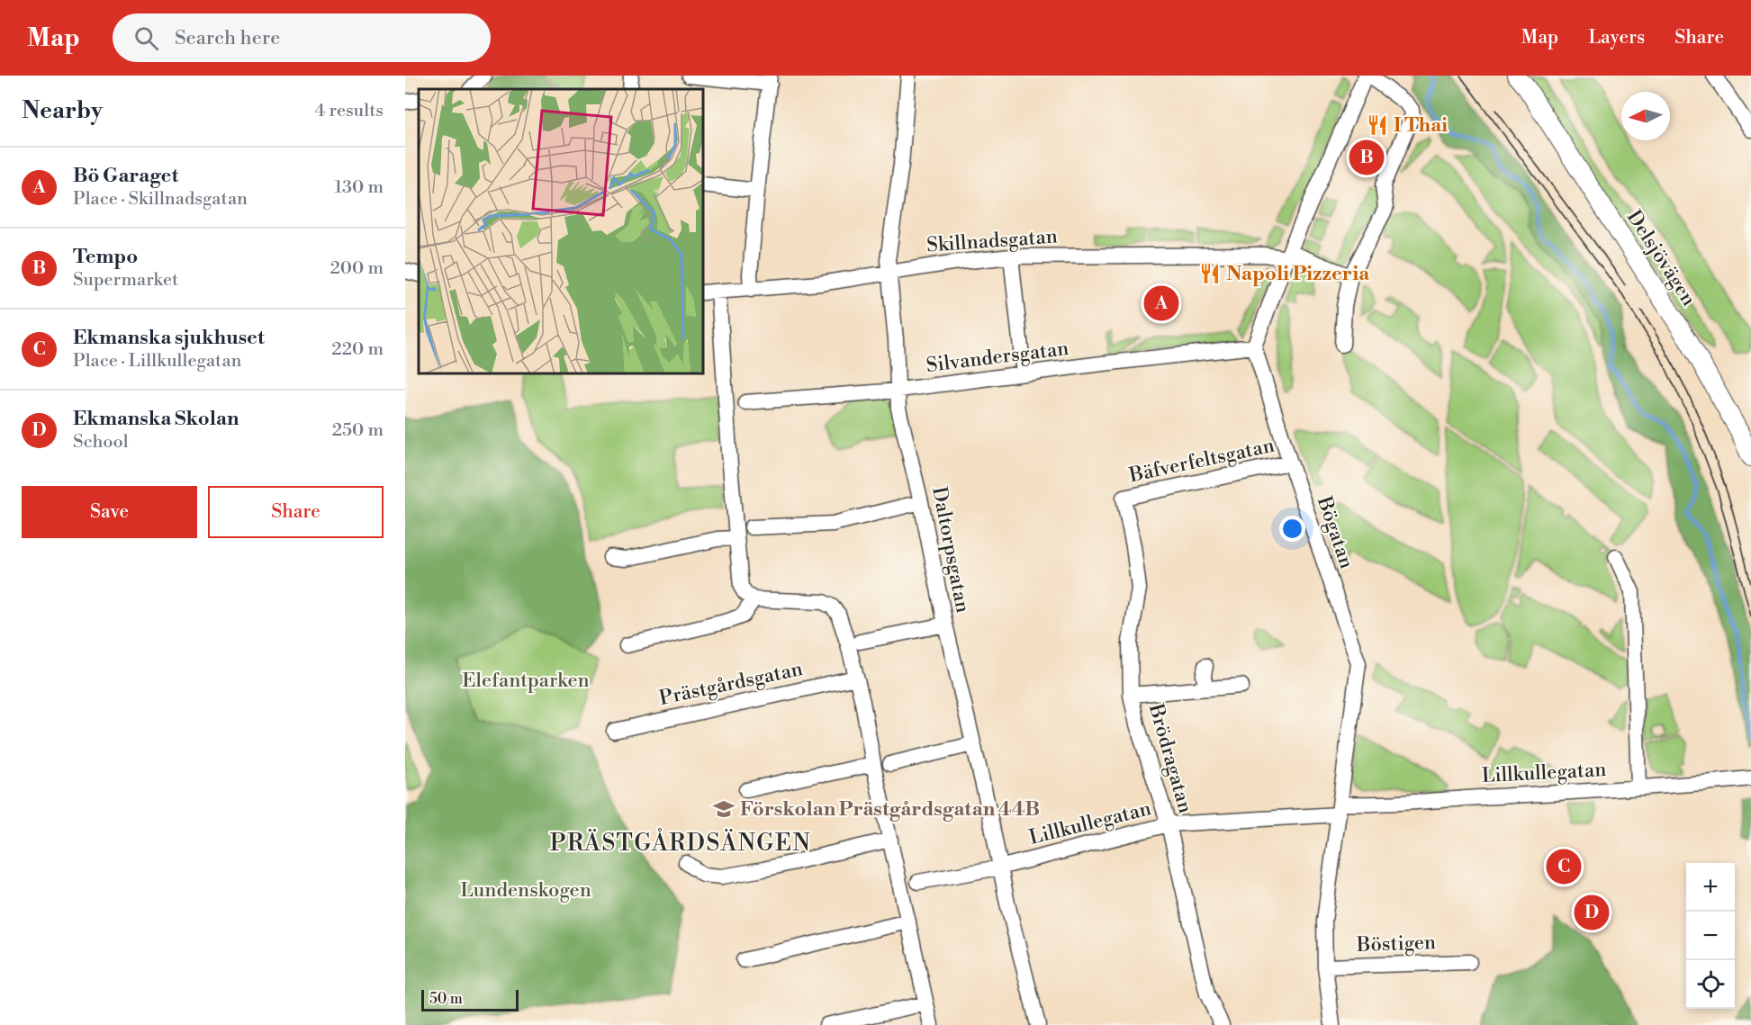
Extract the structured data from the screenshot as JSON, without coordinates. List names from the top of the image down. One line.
{"streets":{"street":["Skillnadsgatan","Delsjövägen","Silvandersgatan","Bäfverfeltsgatan","Bögatan","Daltorpsgatan","Prästgårdsgatan","Brödragatan","Lillkullegatan","Böstigen"]},"crossings":[["Skillnadsgatan","Daltorpsgatan"],["Silvandersgatan","Bögatan"],["Silvandersgatan","Daltorpsgatan"],["Bäfverfeltsgatan","Bögatan"],["Bäfverfeltsgatan","Brödragatan"],["Bögatan","Lillkullegatan"],["Bögatan","Böstigen"],["Daltorpsgatan","Lillkullegatan"],["Brödragatan","Lillkullegatan"]],"districts":["PRÄSTGÅRDSÄNGEN"],"parks":["Elefantparken","Lundenskogen"],"places":{"restaurant":["I Thai","Napoli Pizzeria"],"school or university":["Förskolan Prästgårdsgatan 44B"]},"scale_bar":"50 m","north":"left","page":{"header":"Map","search":"Search here","nav":["Map","Layers","Share"],"heading":["Nearby","4 results"],"pins":["B","A","C","D"],"list":[{"mark":"A","name":"Bö Garaget","note":"Place · Skillnadsgatan","value":"130 m"},{"mark":"B","name":"Tempo","note":"Supermarket","value":"200 m"},{"mark":"C","name":"Ekmanska sjukhuset","note":"Place · Lillkullegatan","value":"220 m"},{"mark":"D","name":"Ekmanska Skolan","note":"School","value":"250 m"}],"buttons":["Save","Share"],"map_buttons":["+","−"],"scale":"50 m"}}
